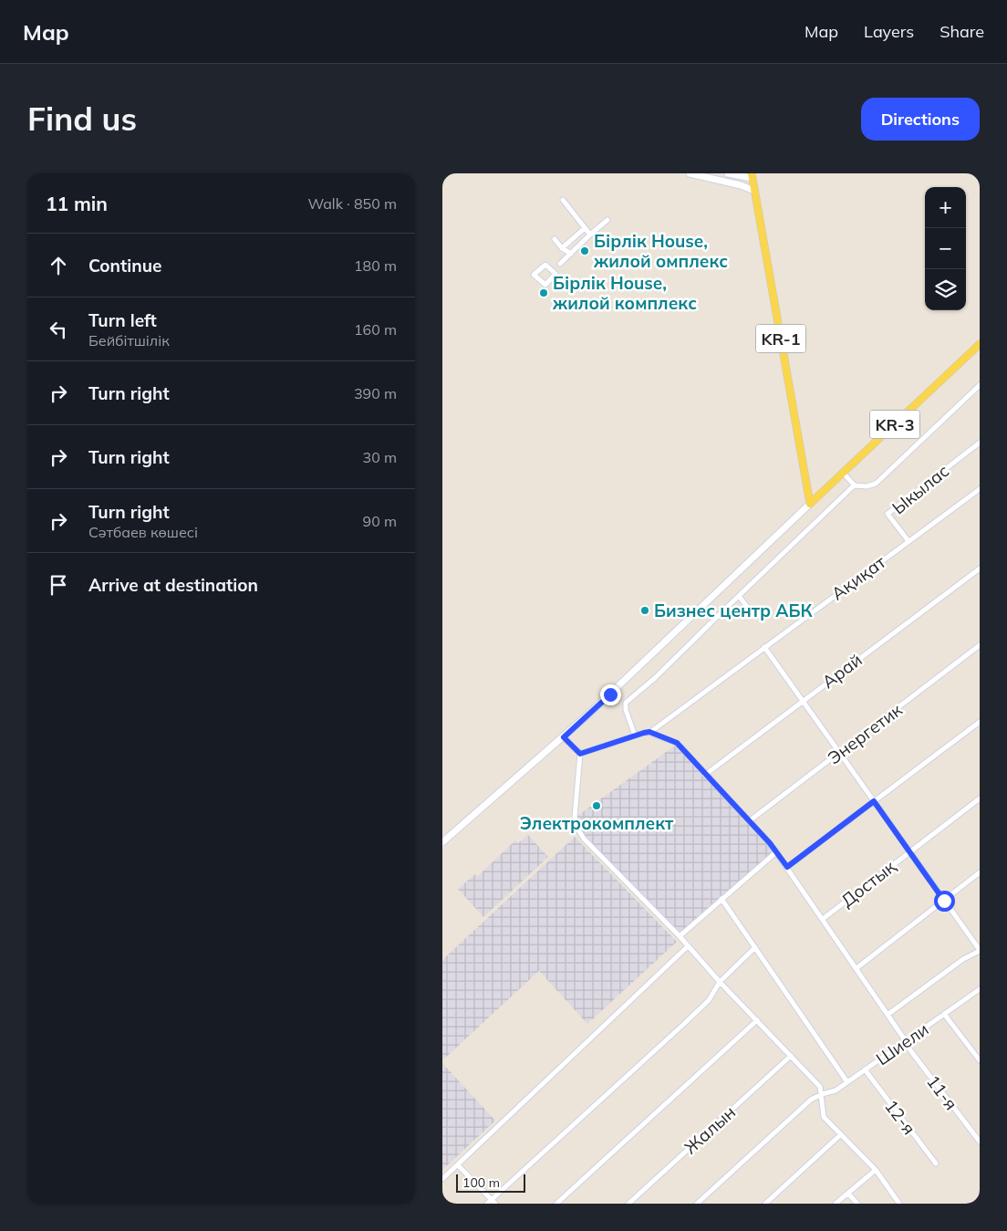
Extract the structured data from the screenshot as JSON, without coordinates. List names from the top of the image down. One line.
{"streets":{"main road":["KR-1","KR-3"],"street":["Ыкылас","Ақиқат","Арай","Энергетик","Достық","Шиели","11-я","12-я","Жалын"]},"crossings":[["KR-1","KR-3"],["Ыкылас","Ақиқат"],["Ақиқат","11-я"],["Арай","11-я"],["Энергетик","11-я"],["Достық","11-я"],["Шиели","11-я"],["Шиели","12-я"]],"places":["Бірлік House, жилой омплекс","Бірлік House, жилой комплекс","Бизнес центр АБК","Электрокомплект"],"scale_bar":"100 m","page":{"header":"Map","nav":["Map","Layers","Share"],"buttons":"Directions","title":"Find us","heading":["11 min","Walk · 850 m"],"map_buttons":["+","−"],"list":[["Continue","180 m"],["Turn left","Бейбітшілік","160 m"],["Turn right","390 m"],["Turn right","30 m"],["Turn right","Сәтбаев көшесі","90 m"],"Arrive at destination"],"scale":"100 m"}}
